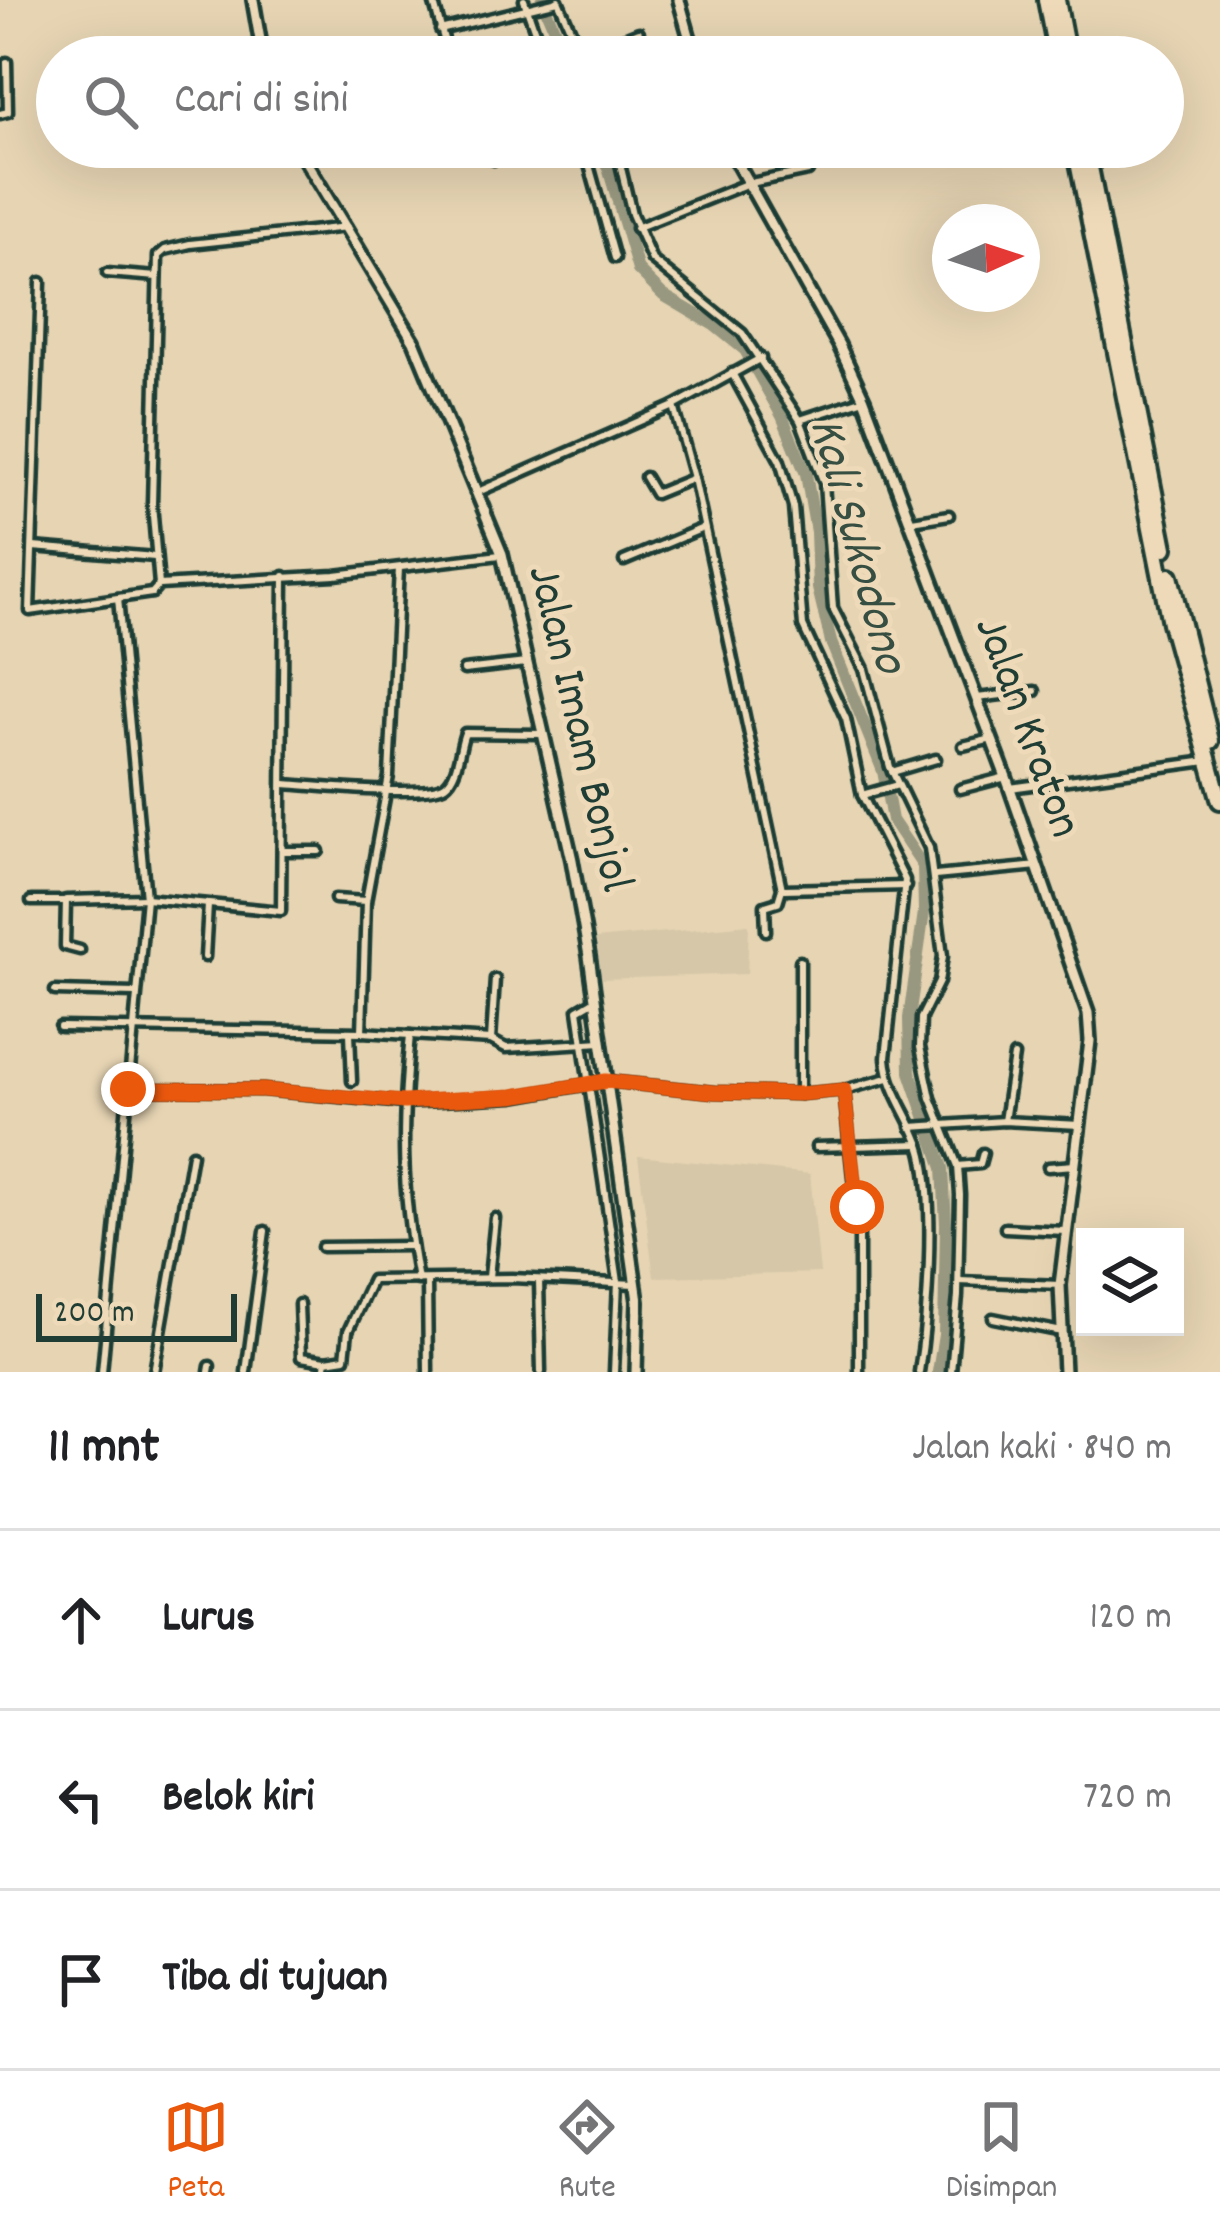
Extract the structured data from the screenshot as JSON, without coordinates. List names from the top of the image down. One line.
{"streets":{"street":["Jalan Kraton","Jalan Imam Bonjol"]},"water":["Kali Sukodono"],"scale_bar":"200 m","north":"right","page":{"search":"Cari di sini","scale":"200 m","heading":["11 mnt","Jalan kaki · 840 m"],"list":[["Lurus","120 m"],["Belok kiri","720 m"],"Tiba di tujuan"],"nav":["Peta","Rute","Disimpan"]}}
